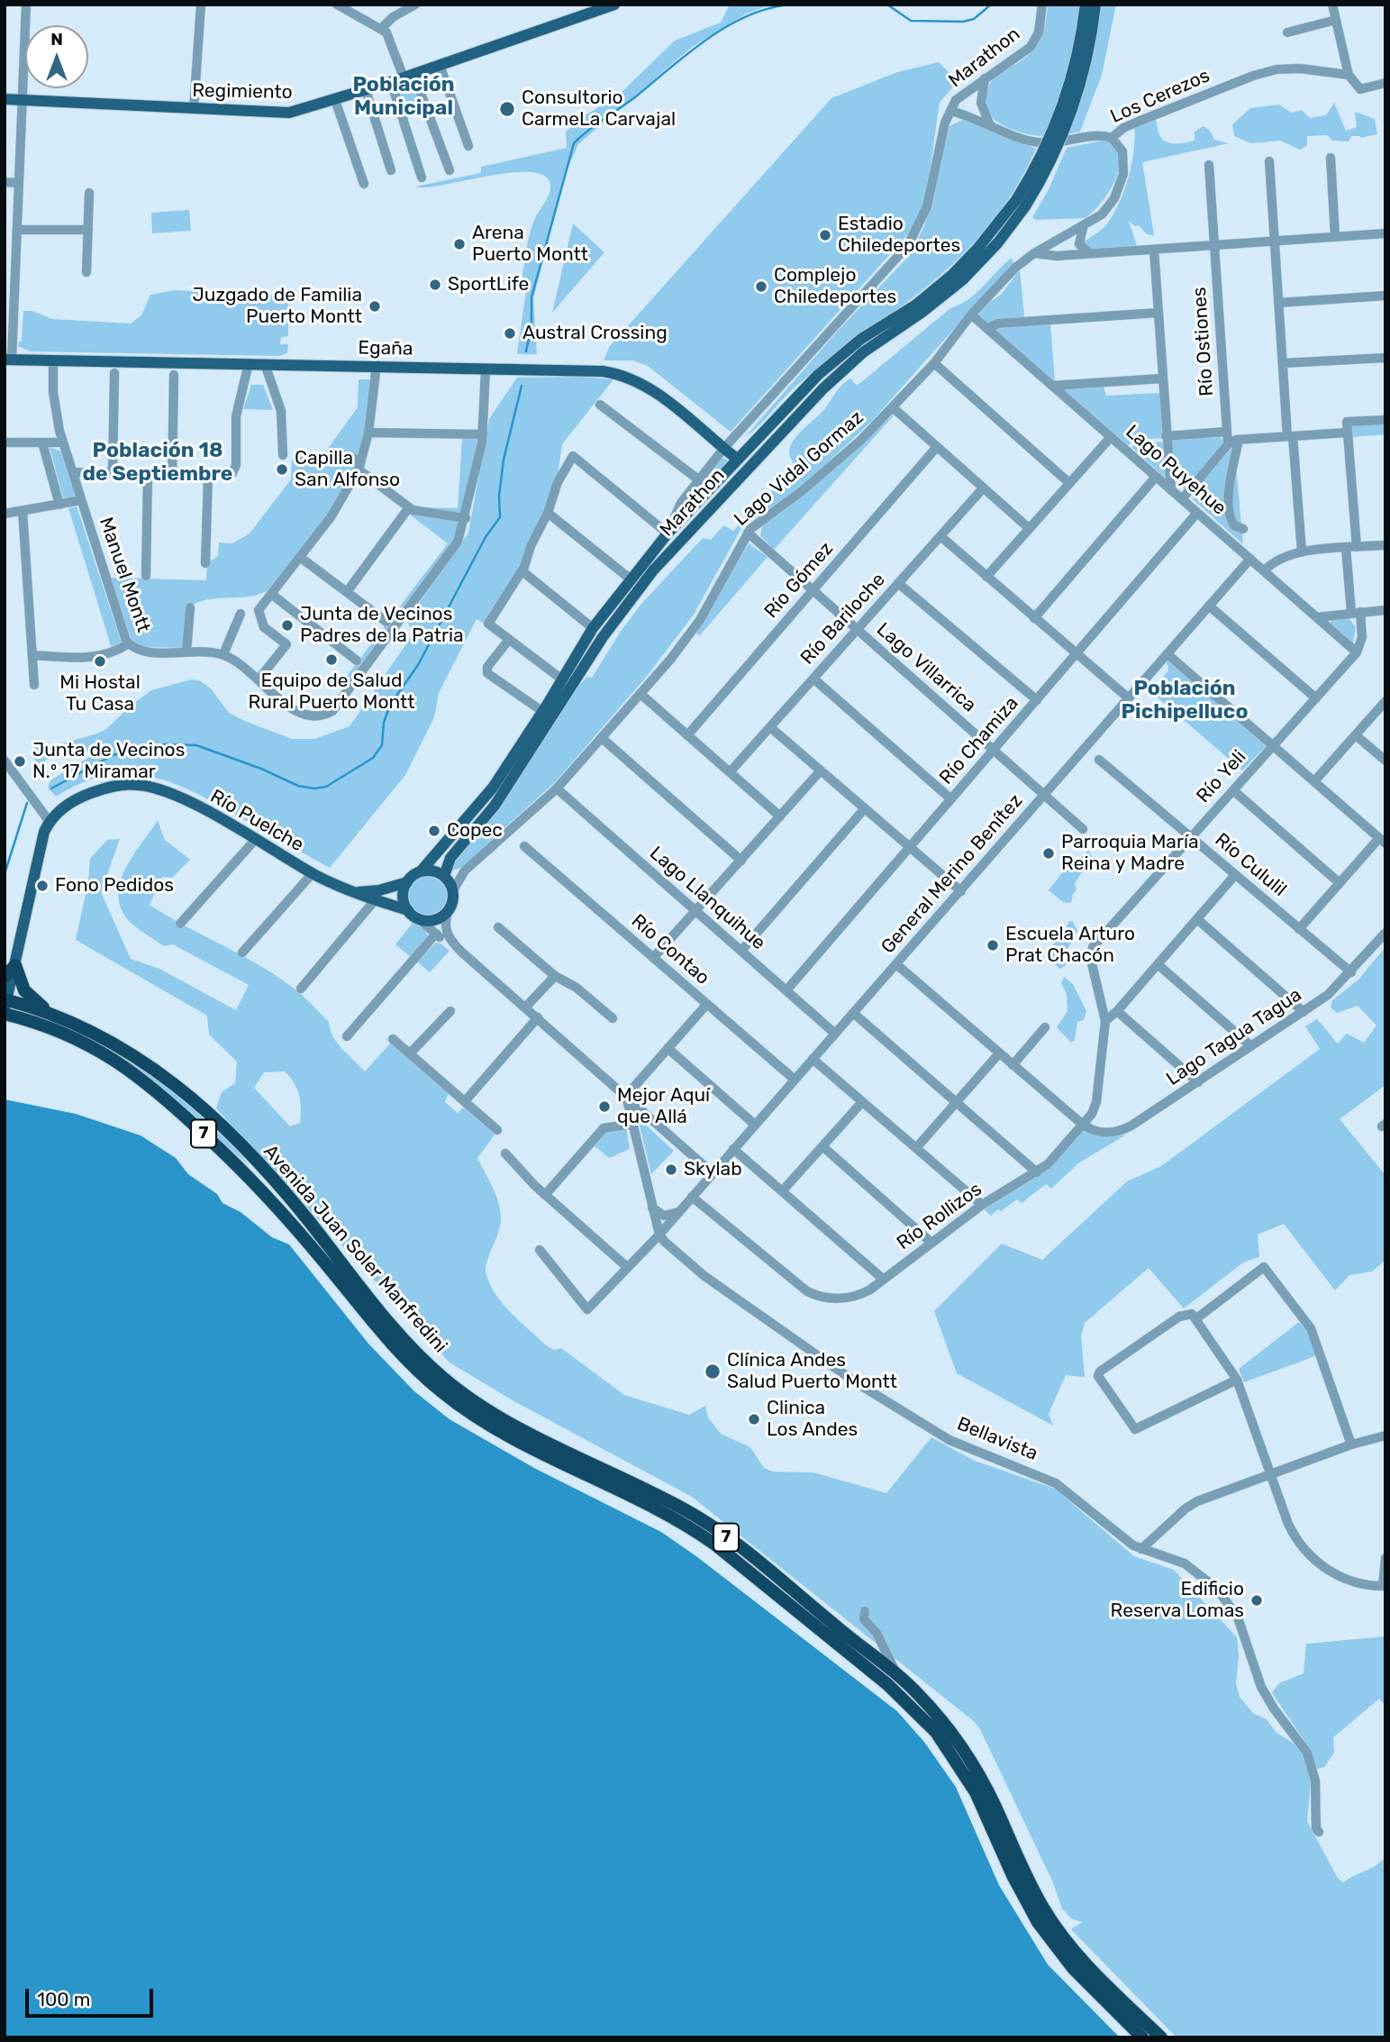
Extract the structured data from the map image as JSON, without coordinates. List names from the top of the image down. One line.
{"streets":{"highway":["7","Avenida Juan Soler Manfredini"],"main road":["Marathon","Regimiento","Egaña","Río Puelche"],"street":["Los Cerezos","Río Ostiones","Lago Vidal Gormaz","Lago Puyehue","Manuel Montt","Río Gómez","Río Bariloche","Lago Villarrica","Río Chamiza","Río Yeli","Río Cululil","General Merino Benítez","Lago Llanquihue","Río Contao","Lago Tagua Tagua","Río Rollizos","Bellavista"]},"crossings":[["Marathon","Los Cerezos"],["Marathon","Egaña"],["Marathon","Lago Vidal Gormaz"],["Marathon","Río Puelche"],["Los Cerezos","Lago Vidal Gormaz"],["Egaña","Manuel Montt"],["Lago Vidal Gormaz","Lago Puyehue"],["Lago Vidal Gormaz","Lago Villarrica"],["Lago Vidal Gormaz","Río Puelche"],["Lago Vidal Gormaz","Lago Llanquihue"],["Lago Puyehue","Río Chamiza"],["Lago Puyehue","Río Yeli"],["Lago Puyehue","General Merino Benítez"],["Río Gómez","Lago Villarrica"],["Río Bariloche","Lago Villarrica"],["Lago Villarrica","Río Chamiza"],["Lago Villarrica","General Merino Benítez"],["Río Chamiza","Lago Llanquihue"],["Río Yeli","Río Cululil"],["Río Yeli","Río Rollizos"],["Río Puelche","Avenida Juan Soler Manfredini"],["Río Cululil","Lago Tagua Tagua"],["General Merino Benítez","Lago Llanquihue"],["General Merino Benítez","Río Contao"],["General Merino Benítez","Río Rollizos"],["General Merino Benítez","Bellavista"],["Lago Tagua Tagua","Río Rollizos"]],"districts":["Población Municipal","Población 18 de Septiembre","Población Pichipelluco"],"places":["Consultorio CarmeLa Carvajal","Estadio Chiledeportes","Arena Puerto Montt","SportLife","Complejo Chiledeportes","Juzgado de Familia Puerto Montt","Austral Crossing","Capilla San Alfonso","Junta de Vecinos Padres de la Patria","Equipo de Salud Rural Puerto Montt","Mi Hostal Tu Casa","Junta de Vecinos N.º 17 Miramar","Copec","Parroquia María Reina y Madre","Fono Pedidos","Escuela Arturo Prat Chacón","Mejor Aquí que Allá","Skylab","Clínica Andes Salud Puerto Montt","Clinica Los Andes","Edificio Reserva Lomas"],"scale_bar":"100 m","north":"top"}
